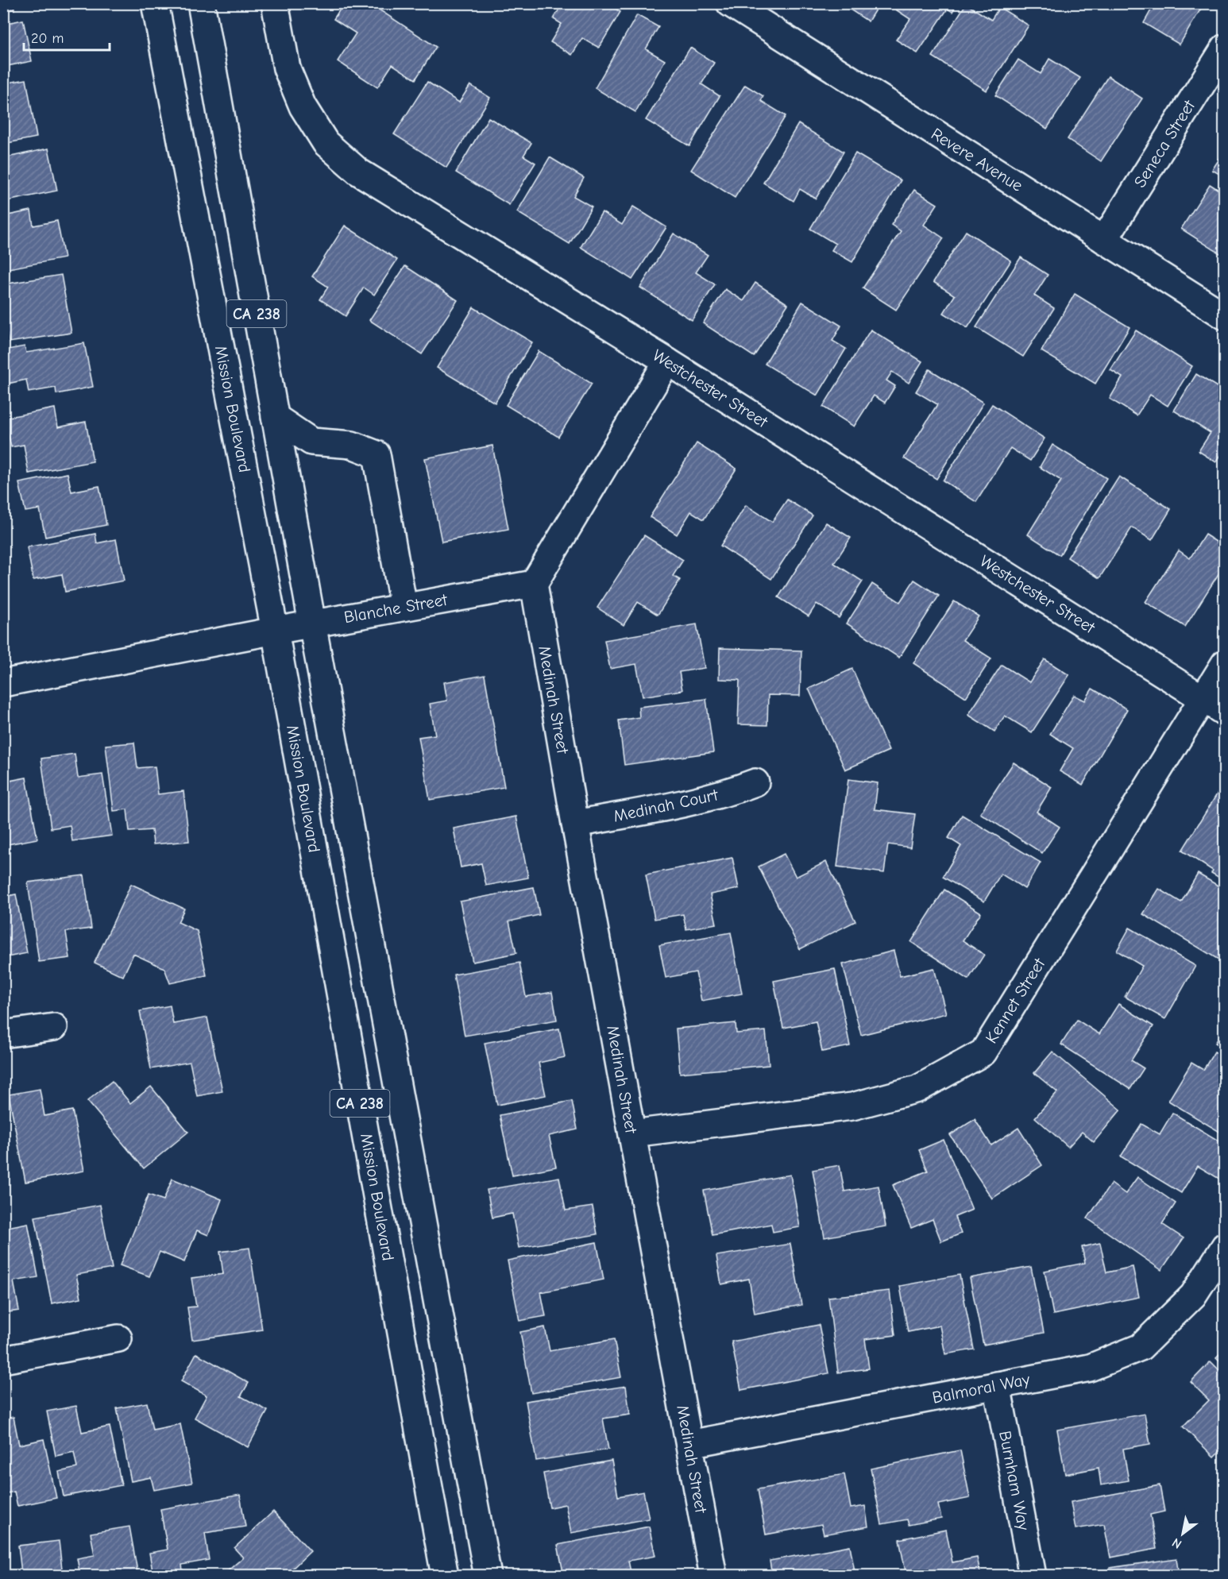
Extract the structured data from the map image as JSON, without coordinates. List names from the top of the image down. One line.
{"streets":{"street":["Seneca Street","Revere Avenue","CA 238","Westchester Street","Mission Boulevard","Blanche Street","Medinah Street","Medinah Court","Kennet Street","Balmoral Way","Burnham Way"]},"crossings":[["Seneca Street","Revere Avenue"],["CA 238","Blanche Street"],["Westchester Street","Kennet Street"],["Mission Boulevard","Blanche Street"],["Blanche Street","Medinah Street"],["Medinah Street","Medinah Court"],["Medinah Street","Kennet Street"],["Medinah Street","Balmoral Way"],["Balmoral Way","Burnham Way"]],"scale_bar":"20 m","north":"bottom left"}
